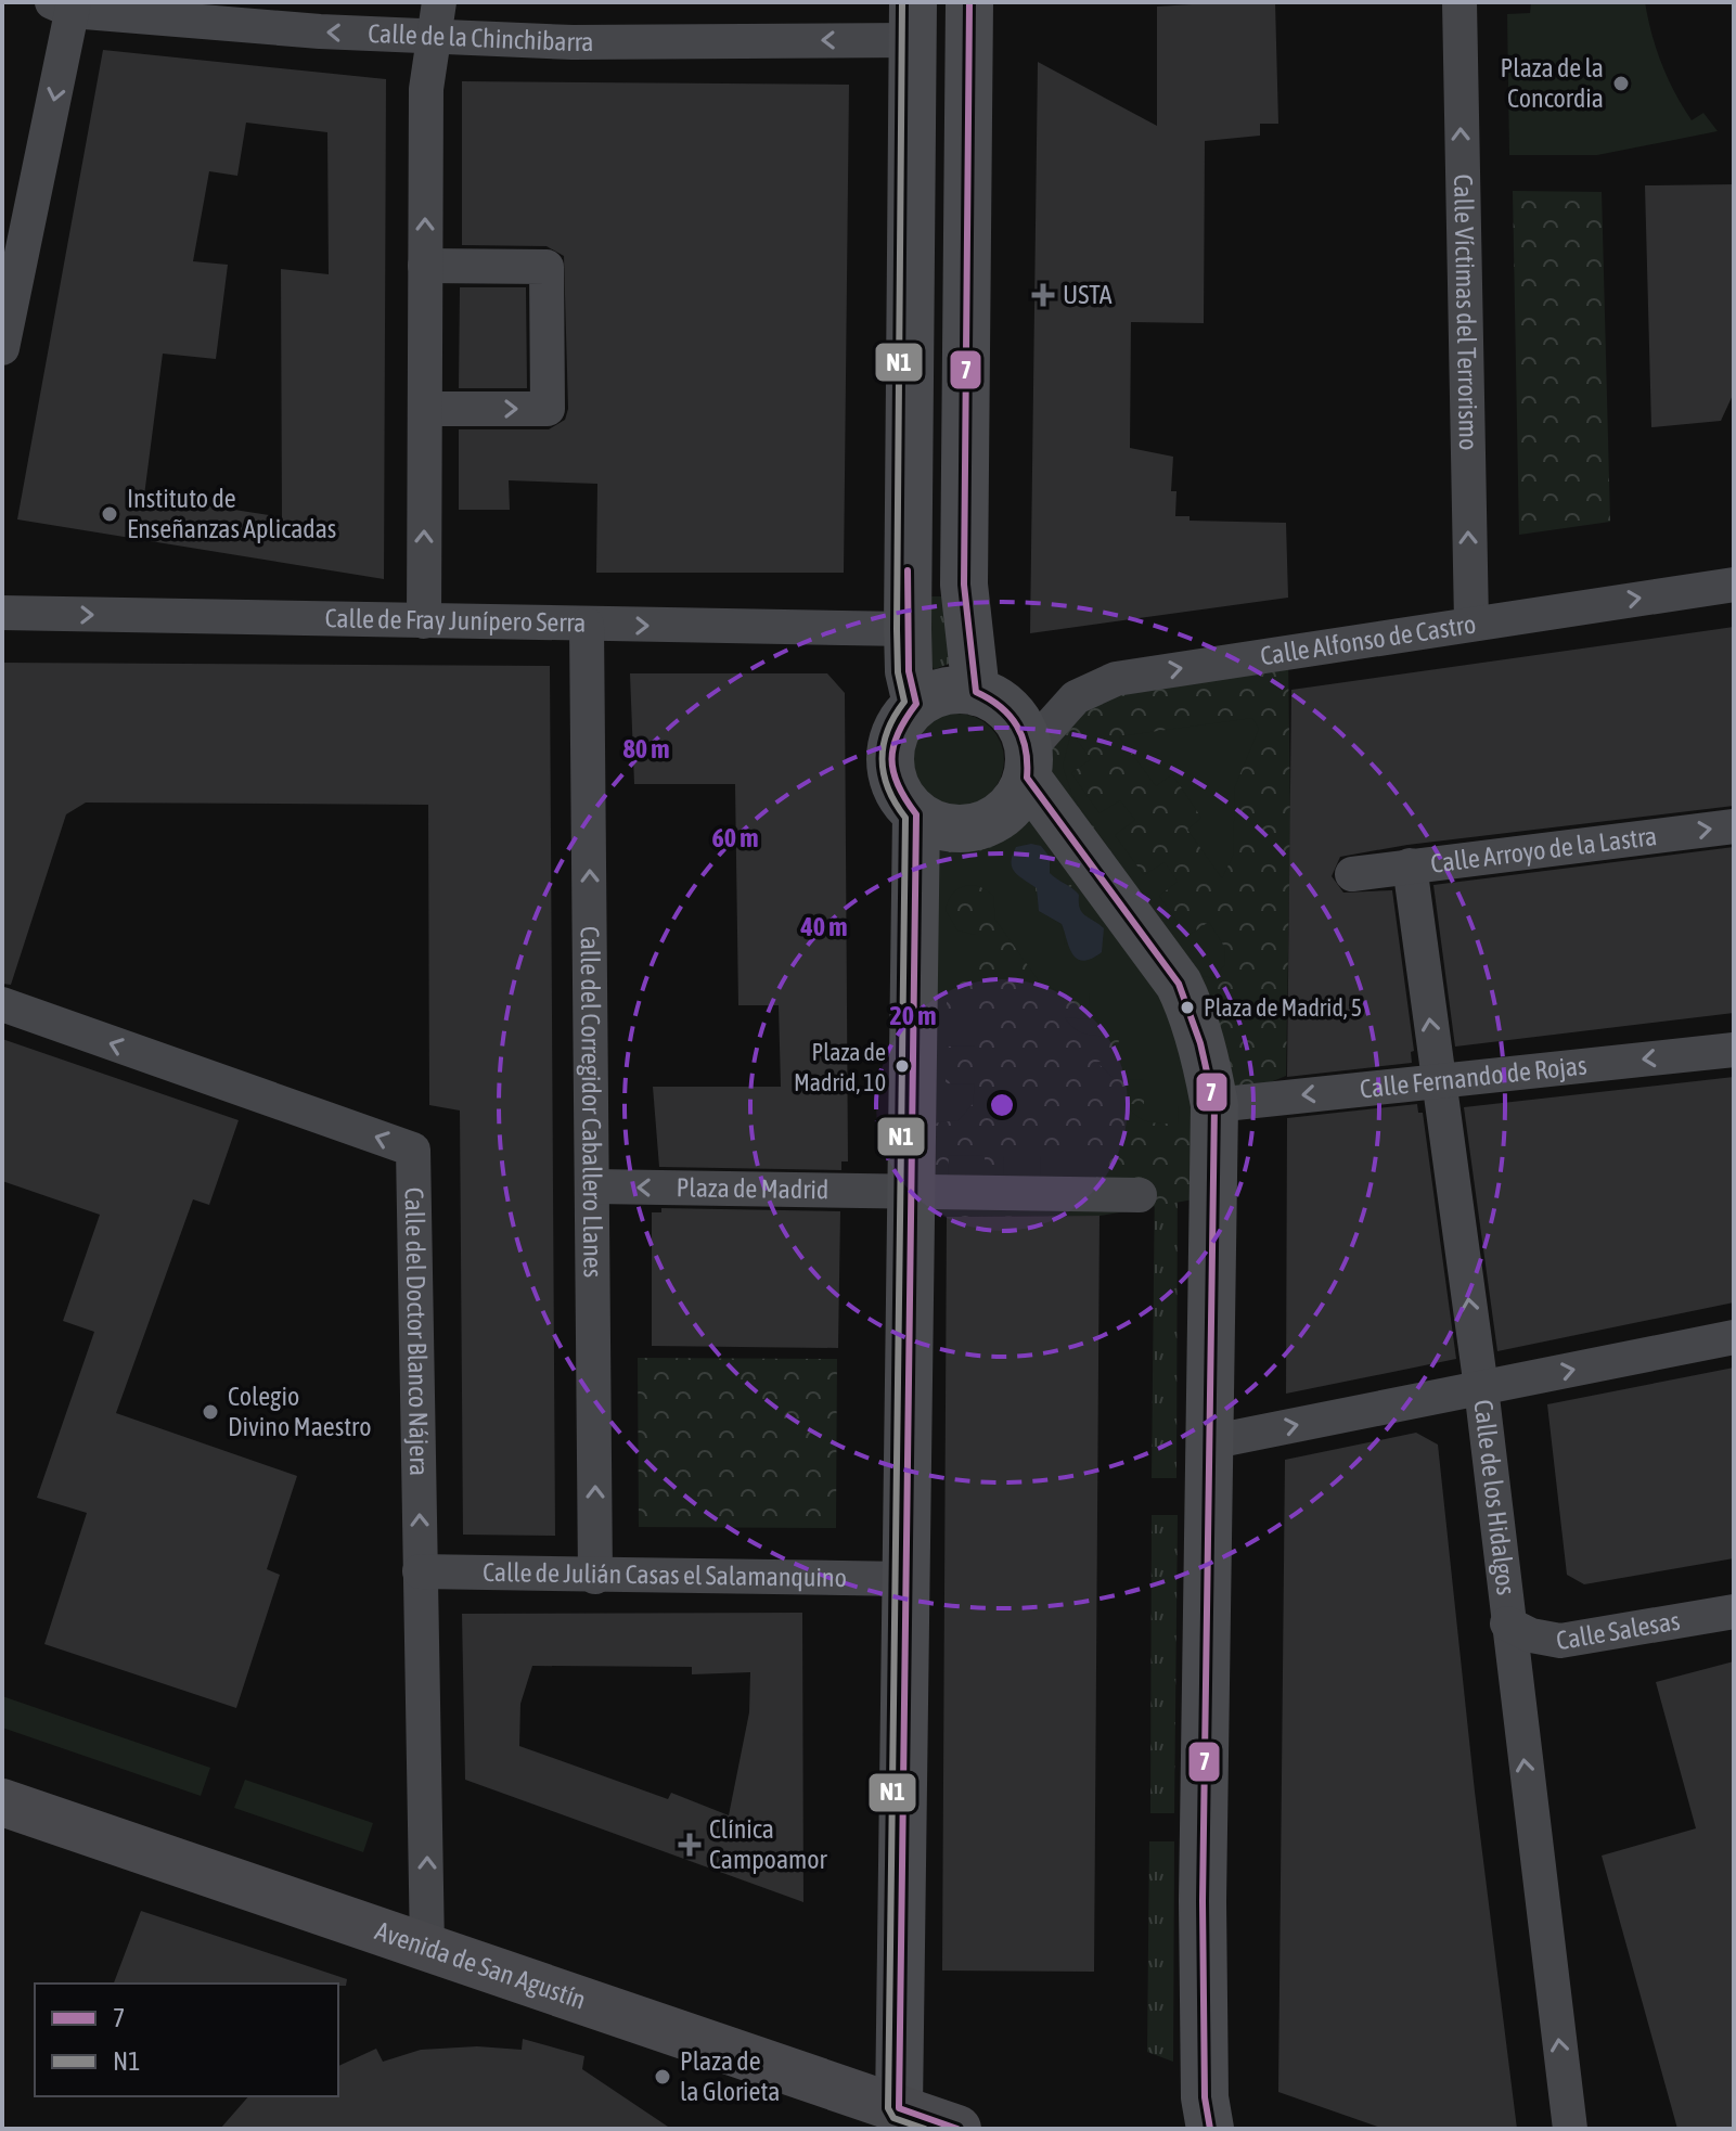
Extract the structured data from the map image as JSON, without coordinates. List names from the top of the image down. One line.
{"streets":{"highway":["Avenida de San Agustín"],"street":["Calle de la Chinchibarra","Calle Víctimas del Terrorismo","Calle de Fray Junípero Serra","Calle Alfonso de Castro","Calle Arroyo de la Lastra","Calle Fernando de Rojas","Calle del Corregidor Caballero Llanes","Plaza de Madrid","Calle del Doctor Blanco Nájera","Calle de los Hidalgos","Calle de Julián Casas el Salamanquino","Calle Salesas"]},"crossings":[["Calle Víctimas del Terrorismo","Calle Alfonso de Castro"],["Calle de Fray Junípero Serra","Calle del Corregidor Caballero Llanes"],["Calle Arroyo de la Lastra","Calle de los Hidalgos"],["Calle Fernando de Rojas","Calle de los Hidalgos"],["Calle del Corregidor Caballero Llanes","Plaza de Madrid"],["Calle del Corregidor Caballero Llanes","Calle de Julián Casas el Salamanquino"],["Calle del Doctor Blanco Nájera","Calle de Julián Casas el Salamanquino"],["Calle del Doctor Blanco Nájera","Avenida de San Agustín"],["Calle de los Hidalgos","Calle Salesas"]],"one_way":["Calle de la Chinchibarra","Calle Víctimas del Terrorismo","Calle de Fray Junípero Serra","Calle Alfonso de Castro","Calle Arroyo de la Lastra","Calle del Corregidor Caballero Llanes","Plaza de Madrid","Calle del Doctor Blanco Nájera","Calle de los Hidalgos"],"places":{"other":["Plaza de la Concordia","Instituto de Enseñanzas Aplicadas","Plaza de Madrid, 5","Plaza de Madrid, 10","Colegio Divino Maestro","Plaza de la Glorieta"],"health":["USTA","Clínica Campoamor"]},"lines":["transit line 7","transit line N1"],"legend":["7","N1"],"rings":["80 m","60 m","40 m","20 m"]}
